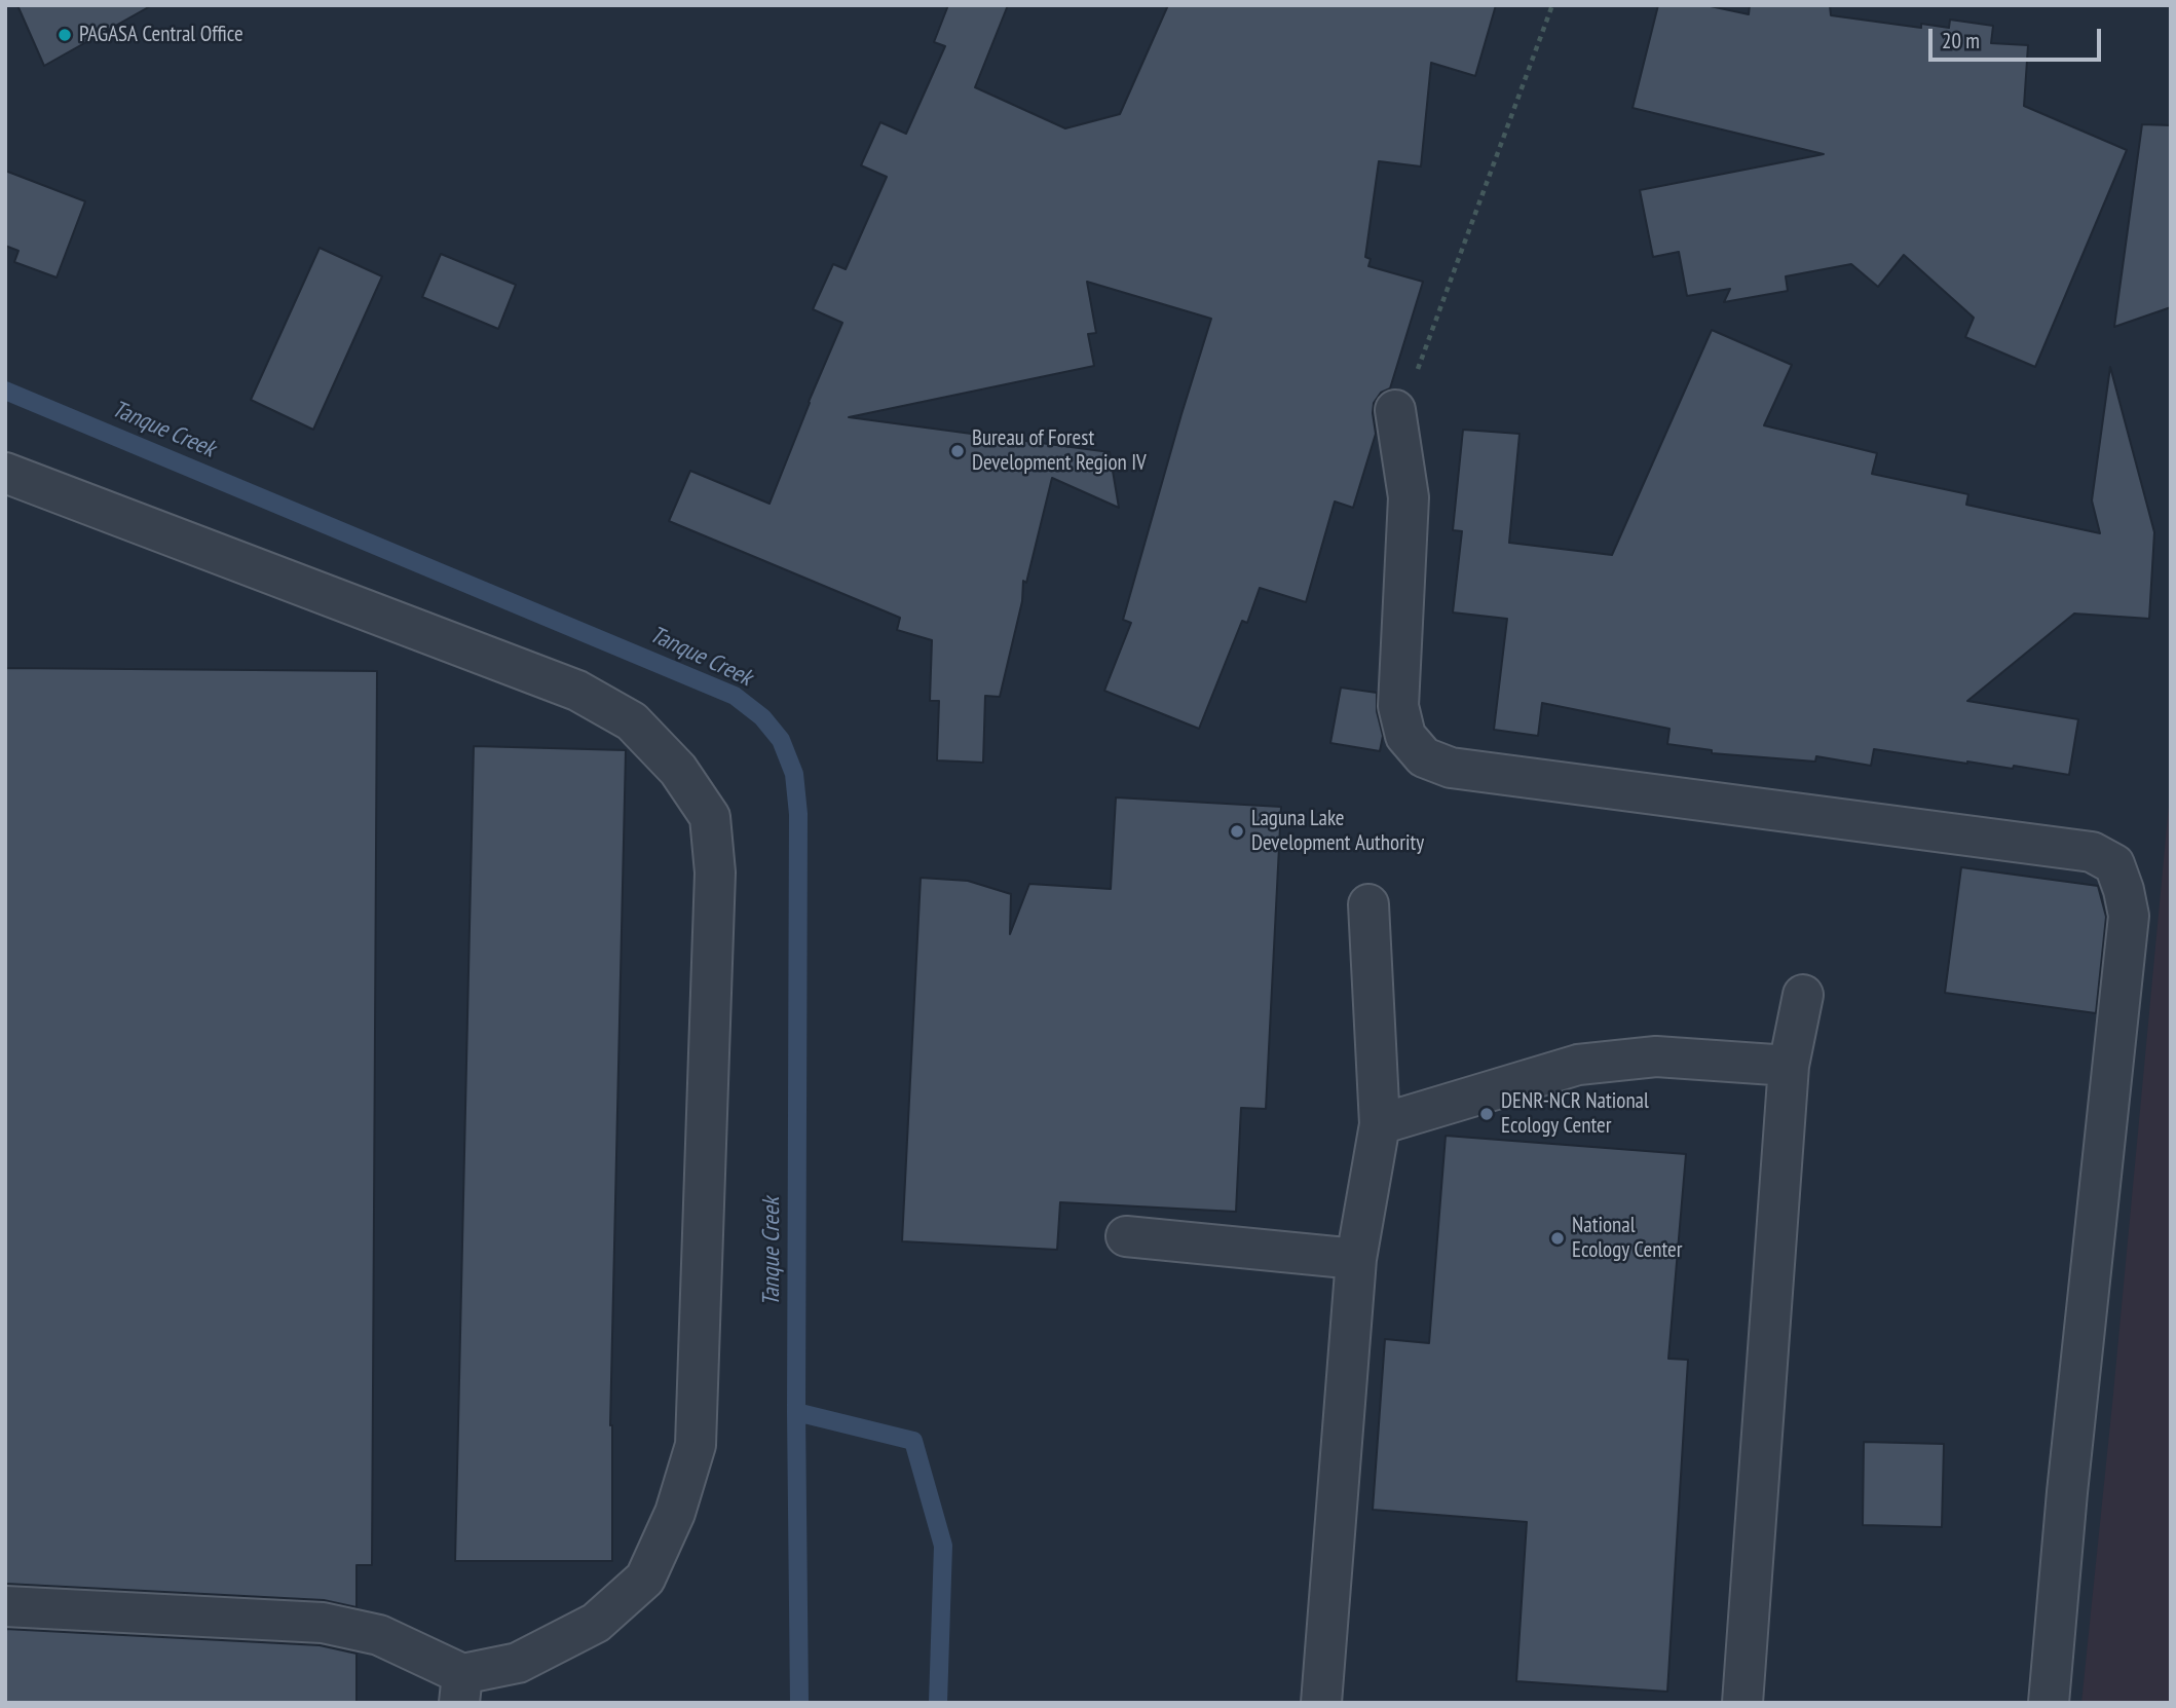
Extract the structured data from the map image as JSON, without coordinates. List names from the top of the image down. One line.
{"water":["Tanque Creek"],"places":["PAGASA Central Office","Bureau of Forest Development Region IV","Laguna Lake Development Authority","DENR-NCR National Ecology Center","National Ecology Center"],"scale_bar":"20 m"}
